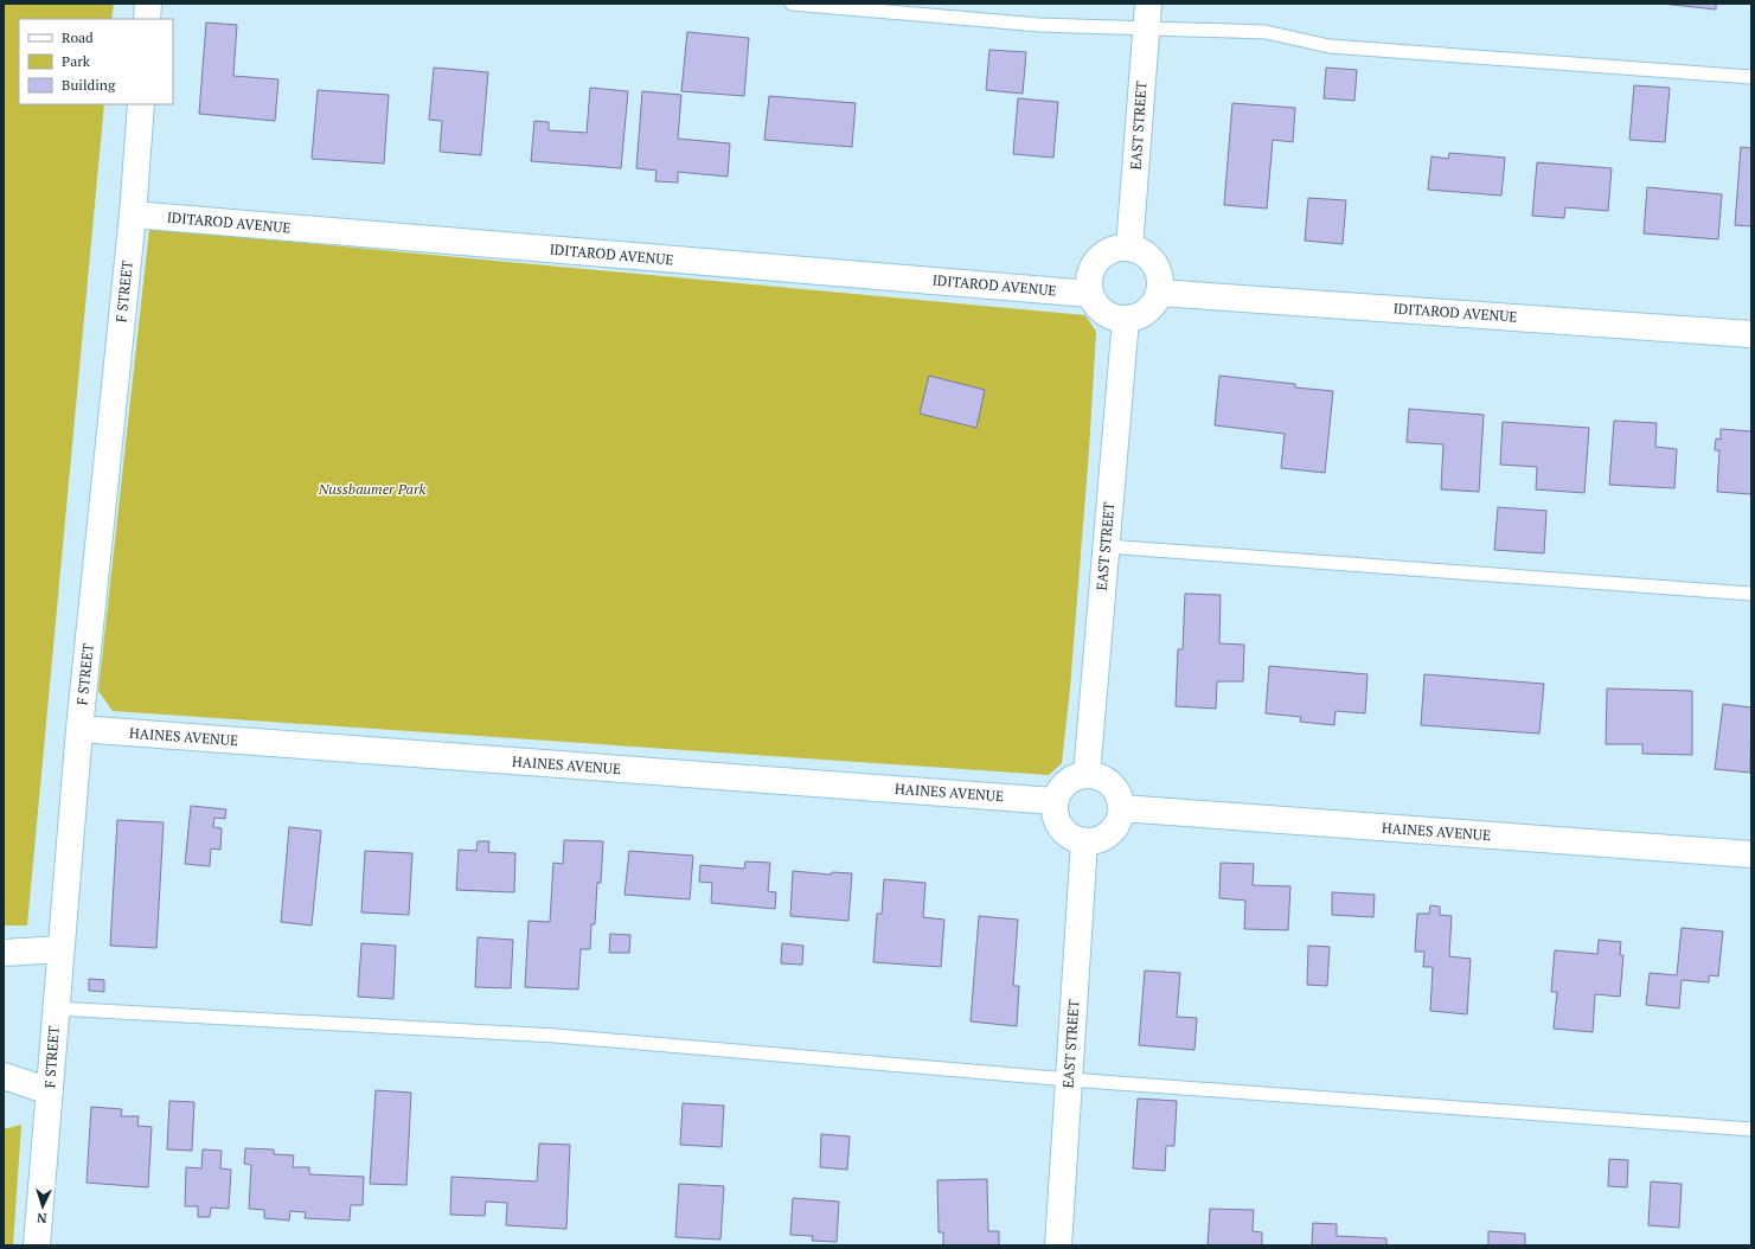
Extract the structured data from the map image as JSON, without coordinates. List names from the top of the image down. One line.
{"streets":{"street":["EAST STREET","IDITAROD AVENUE","F STREET","HAINES AVENUE"]},"crossings":[["EAST STREET","IDITAROD AVENUE"],["EAST STREET","HAINES AVENUE"],["IDITAROD AVENUE","F STREET"],["F STREET","HAINES AVENUE"]],"parks":["Nussbaumer Park"],"legend":["Road","Park","Building"],"north":"bottom"}
